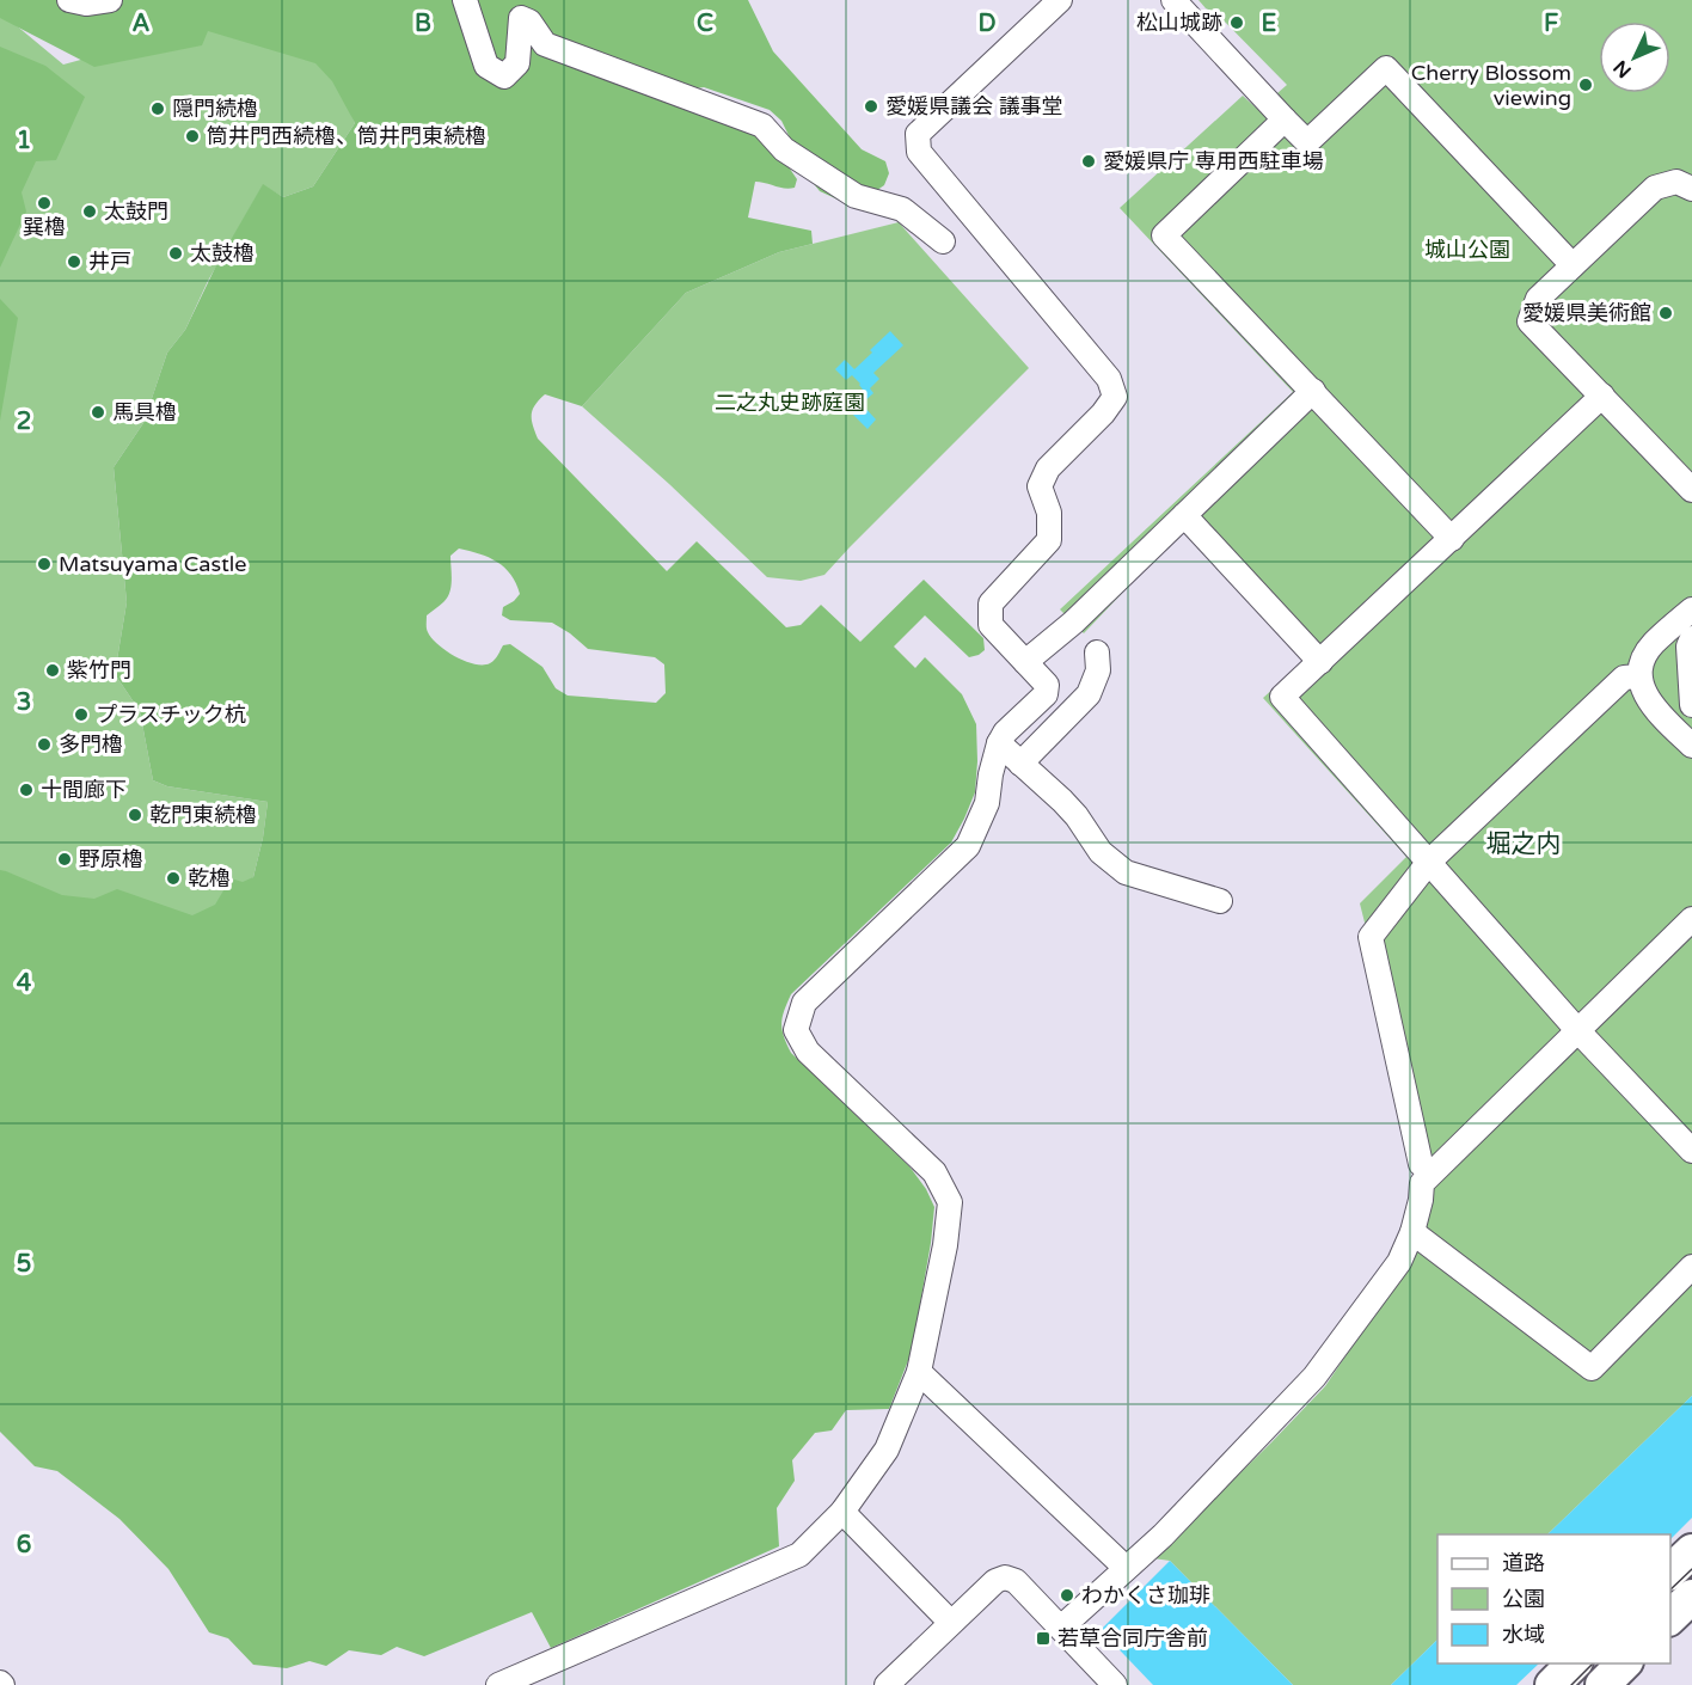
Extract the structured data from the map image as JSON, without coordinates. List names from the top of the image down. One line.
{"districts":["堀之内"],"parks":["城山公園","二之丸史跡庭園"],"places":{"other":["松山城跡","Cherry Blossom viewing","愛媛県議会 議事堂","隠門続櫓","筒井門西続櫓、筒井門東続櫓","愛媛県庁 専用西駐車場","巽櫓","太鼓門","太鼓櫓","井戸","愛媛県美術館","馬具櫓","Matsuyama Castle","紫竹門","プラスチック杭","多門櫓","十間廊下","乾門東続櫓","野原櫓","乾櫓","わかくさ珈琲"],"transit":["若草合同庁舎前"]},"legend":["道路","公園","水域"],"north":"bottom left","grid":{"columns":["A","B","C","D","E","F"],"rows":["1","2","3","4","5","6"]}}
